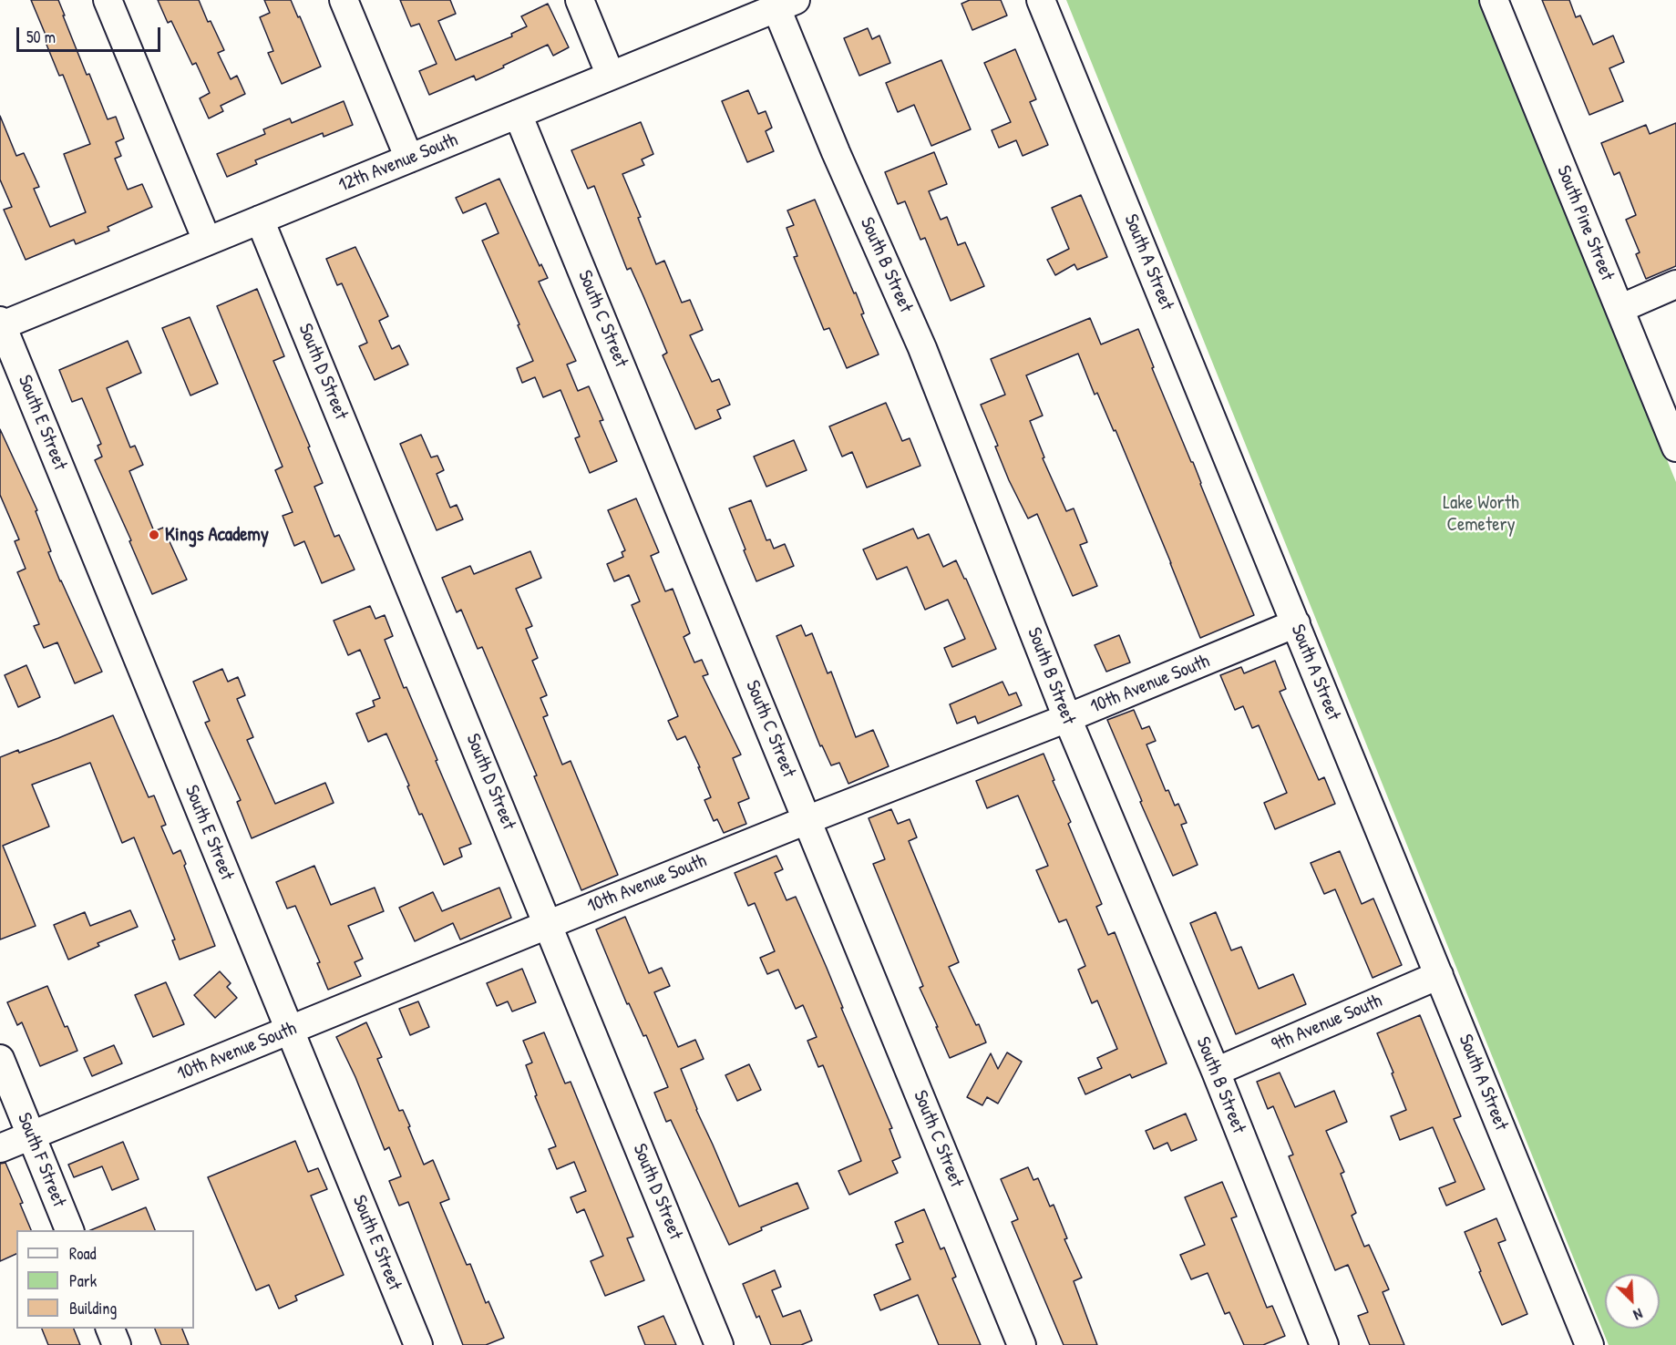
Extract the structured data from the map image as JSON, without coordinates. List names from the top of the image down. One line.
{"streets":{"street":["12th Avenue South","South Pine Street","South A Street","South B Street","South C Street","South D Street","South E Street","10th Avenue South","9th Avenue South","South F Street"]},"crossings":[["12th Avenue South","South B Street"],["12th Avenue South","South C Street"],["12th Avenue South","South D Street"],["12th Avenue South","South E Street"],["South A Street","10th Avenue South"],["South A Street","9th Avenue South"],["South B Street","10th Avenue South"],["South B Street","9th Avenue South"],["South C Street","10th Avenue South"],["South D Street","10th Avenue South"],["South E Street","10th Avenue South"],["10th Avenue South","South F Street"]],"parks":["Lake Worth Cemetery"],"places":["Kings Academy"],"legend":["Road","Park","Building"],"scale_bar":"50 m","north":"bottom right"}
